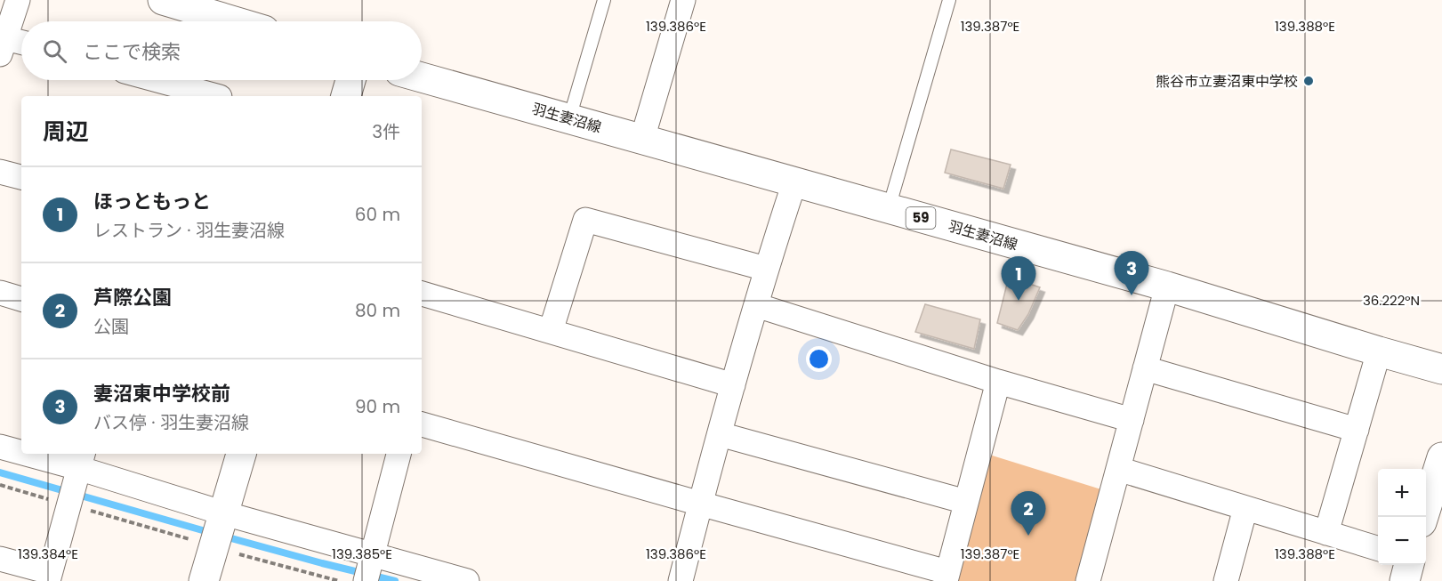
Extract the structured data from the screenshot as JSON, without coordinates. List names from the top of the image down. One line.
{"streets":{"main road":["羽生妻沼線","59"]},"places":["熊谷市立妻沼東中学校"],"page":{"search":"ここで検索","heading":["周辺","3件"],"list":[{"mark":"1","name":"ほっともっと","note":"レストラン · 羽生妻沼線","value":"60 m"},{"mark":"2","name":"芦際公園","note":"公園","value":"80 m"},{"mark":"3","name":"妻沼東中学校前","note":"バス停 · 羽生妻沼線","value":"90 m"}],"pins":["3","1","2"],"map_buttons":["+","−"]},"coordinates":["139.386°E","139.387°E","139.388°E","36.222°N","139.384°E","139.385°E"]}
